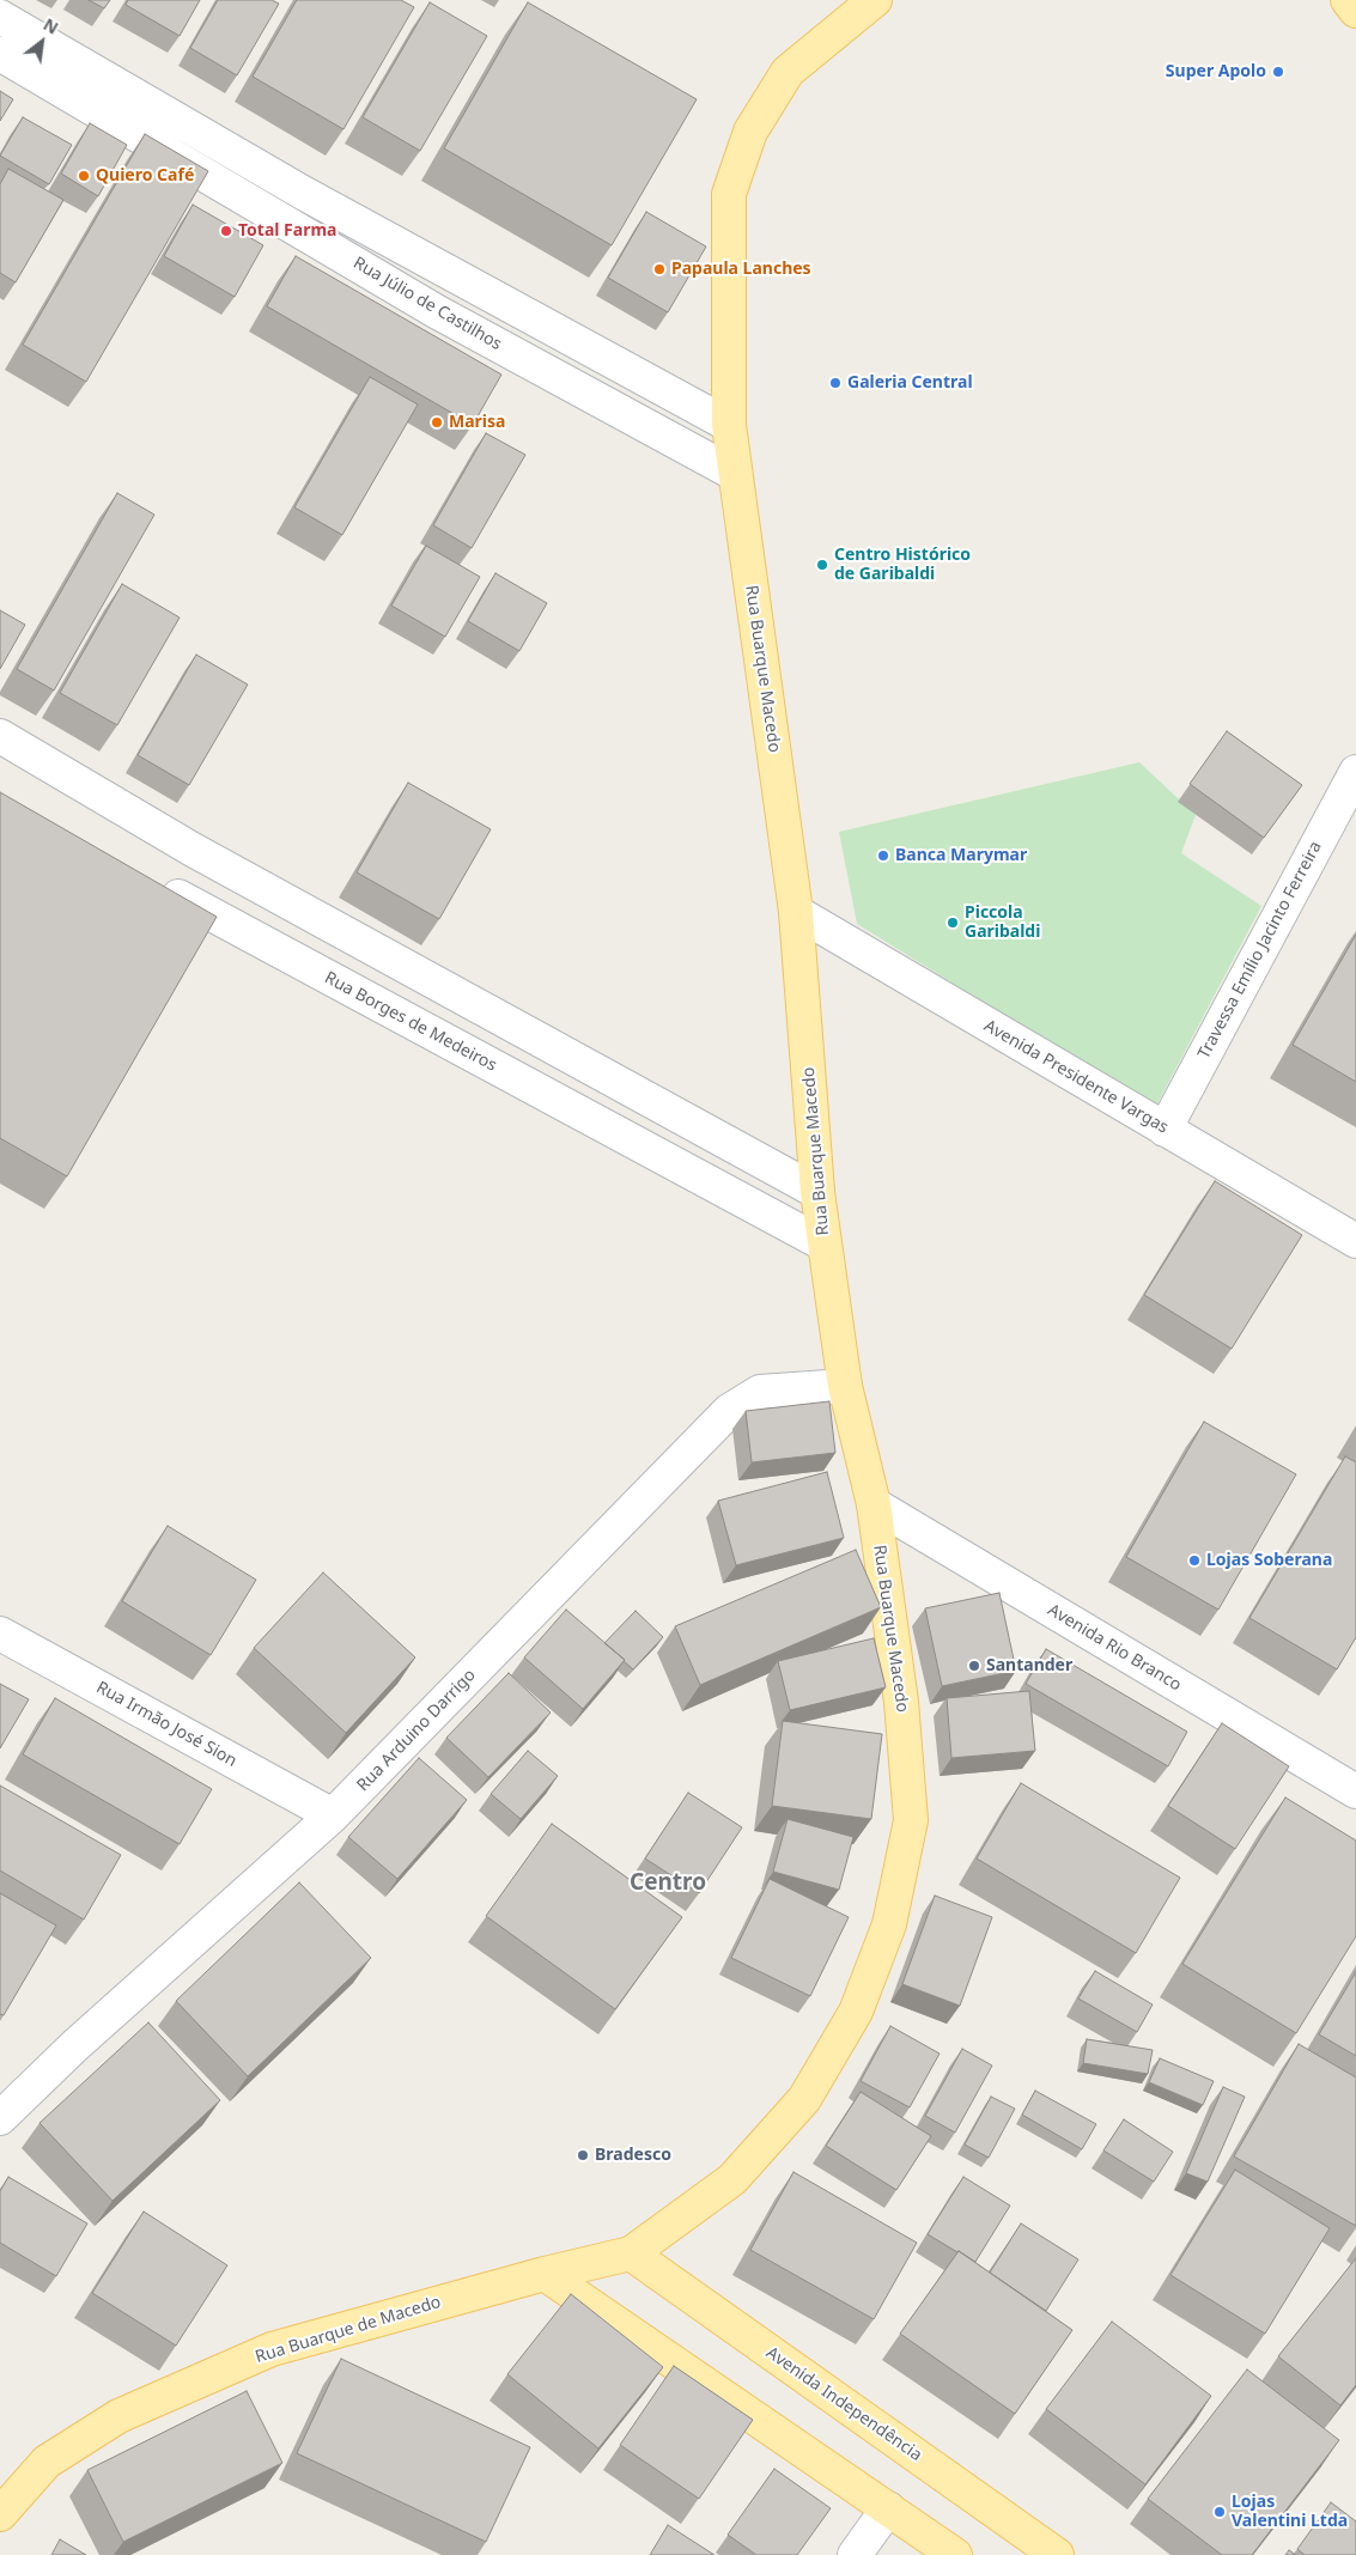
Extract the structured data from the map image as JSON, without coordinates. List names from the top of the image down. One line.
{"streets":{"main road":["Rua Buarque Macedo","Rua Buarque de Macedo","Avenida Independência"],"street":["Rua Júlio de Castilhos","Travessa Emílio Jacinto Ferreira","Rua Borges de Medeiros","Avenida Presidente Vargas","Avenida Rio Branco","Rua Irmão José Sion","Rua Arduino Darrigo"]},"crossings":[["Rua Júlio de Castilhos","Rua Buarque Macedo"],["Rua Buarque Macedo","Rua Borges de Medeiros"],["Rua Buarque Macedo","Avenida Presidente Vargas"],["Rua Buarque Macedo","Avenida Rio Branco"],["Rua Buarque Macedo","Rua Arduino Darrigo"],["Rua Buarque Macedo","Rua Buarque de Macedo"],["Rua Buarque Macedo","Avenida Independência"],["Travessa Emílio Jacinto Ferreira","Avenida Presidente Vargas"],["Rua Irmão José Sion","Rua Arduino Darrigo"],["Rua Buarque de Macedo","Avenida Independência"]],"districts":["Centro"],"places":["Super Apolo","Quiero Café","Total Farma","Papaula Lanches","Galeria Central","Marisa","Centro Histórico de Garibaldi","Banca Marymar","Piccola Garibaldi","Lojas Soberana","Santander","Bradesco","Lojas Valentini Ltda"],"north":"top right"}
